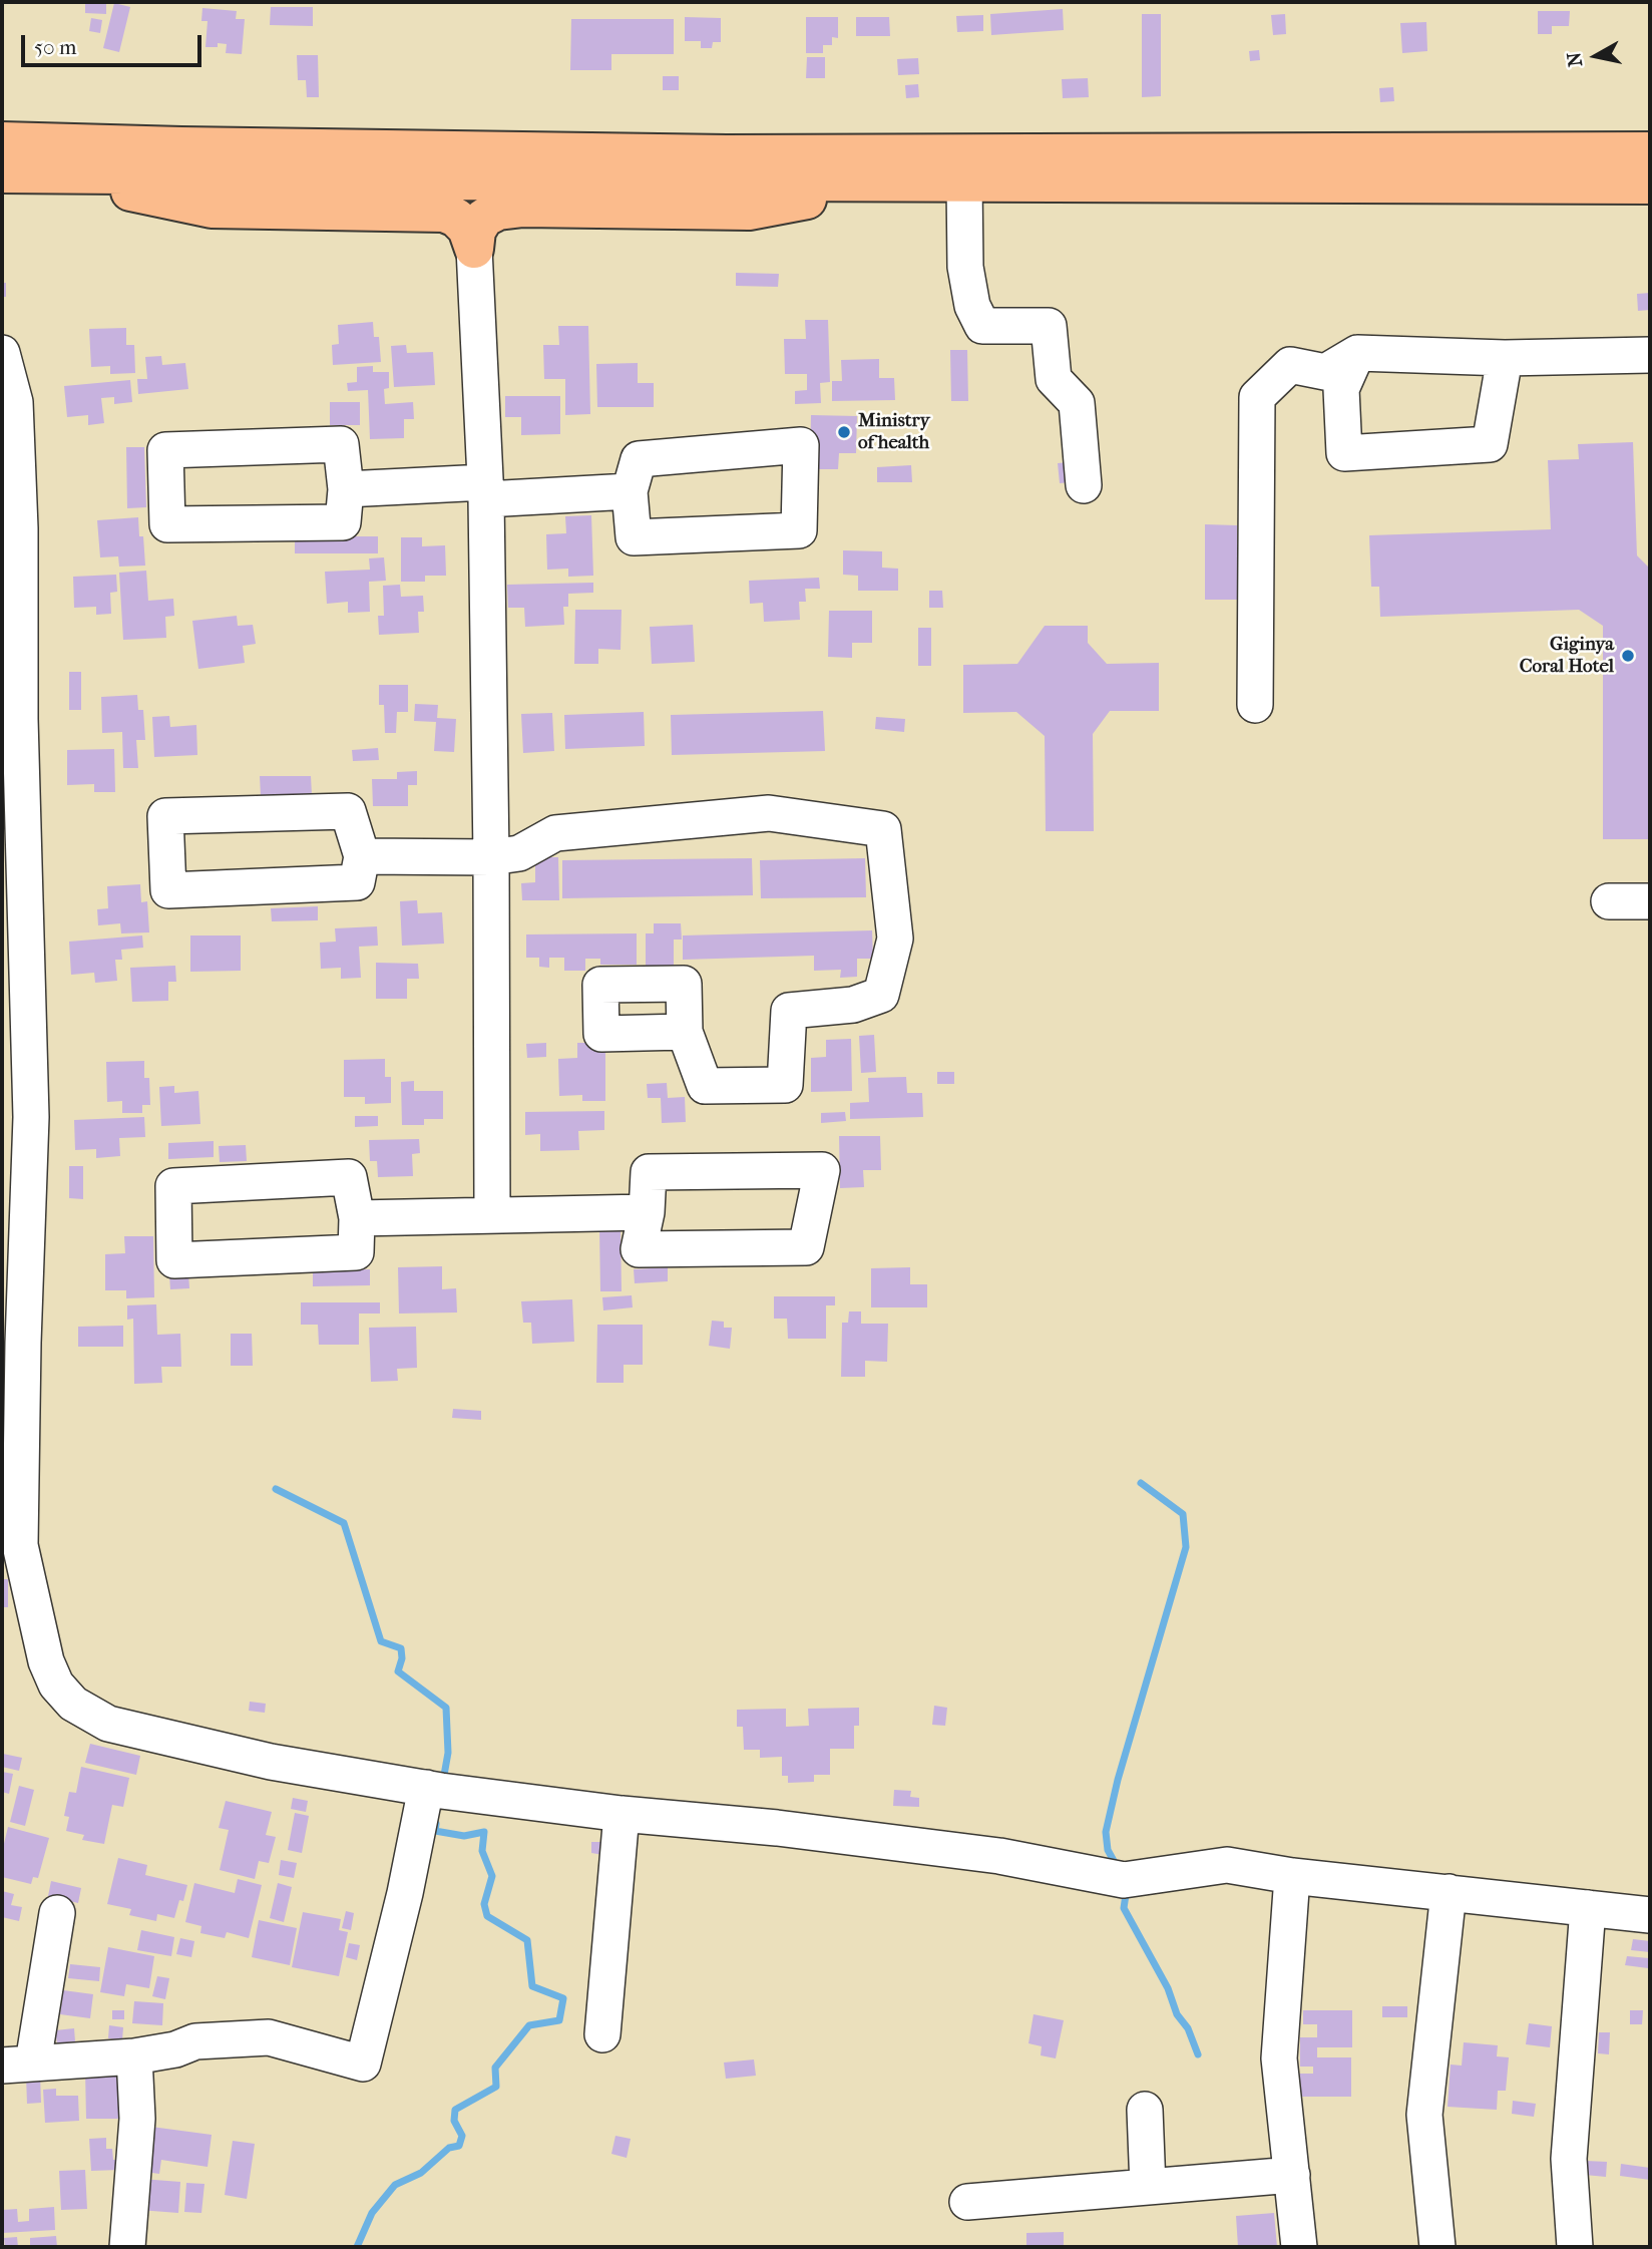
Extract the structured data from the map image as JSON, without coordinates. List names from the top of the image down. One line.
{"places":["Ministry of health","Giginya Coral Hotel"],"scale_bar":"50 m","north":"left"}
